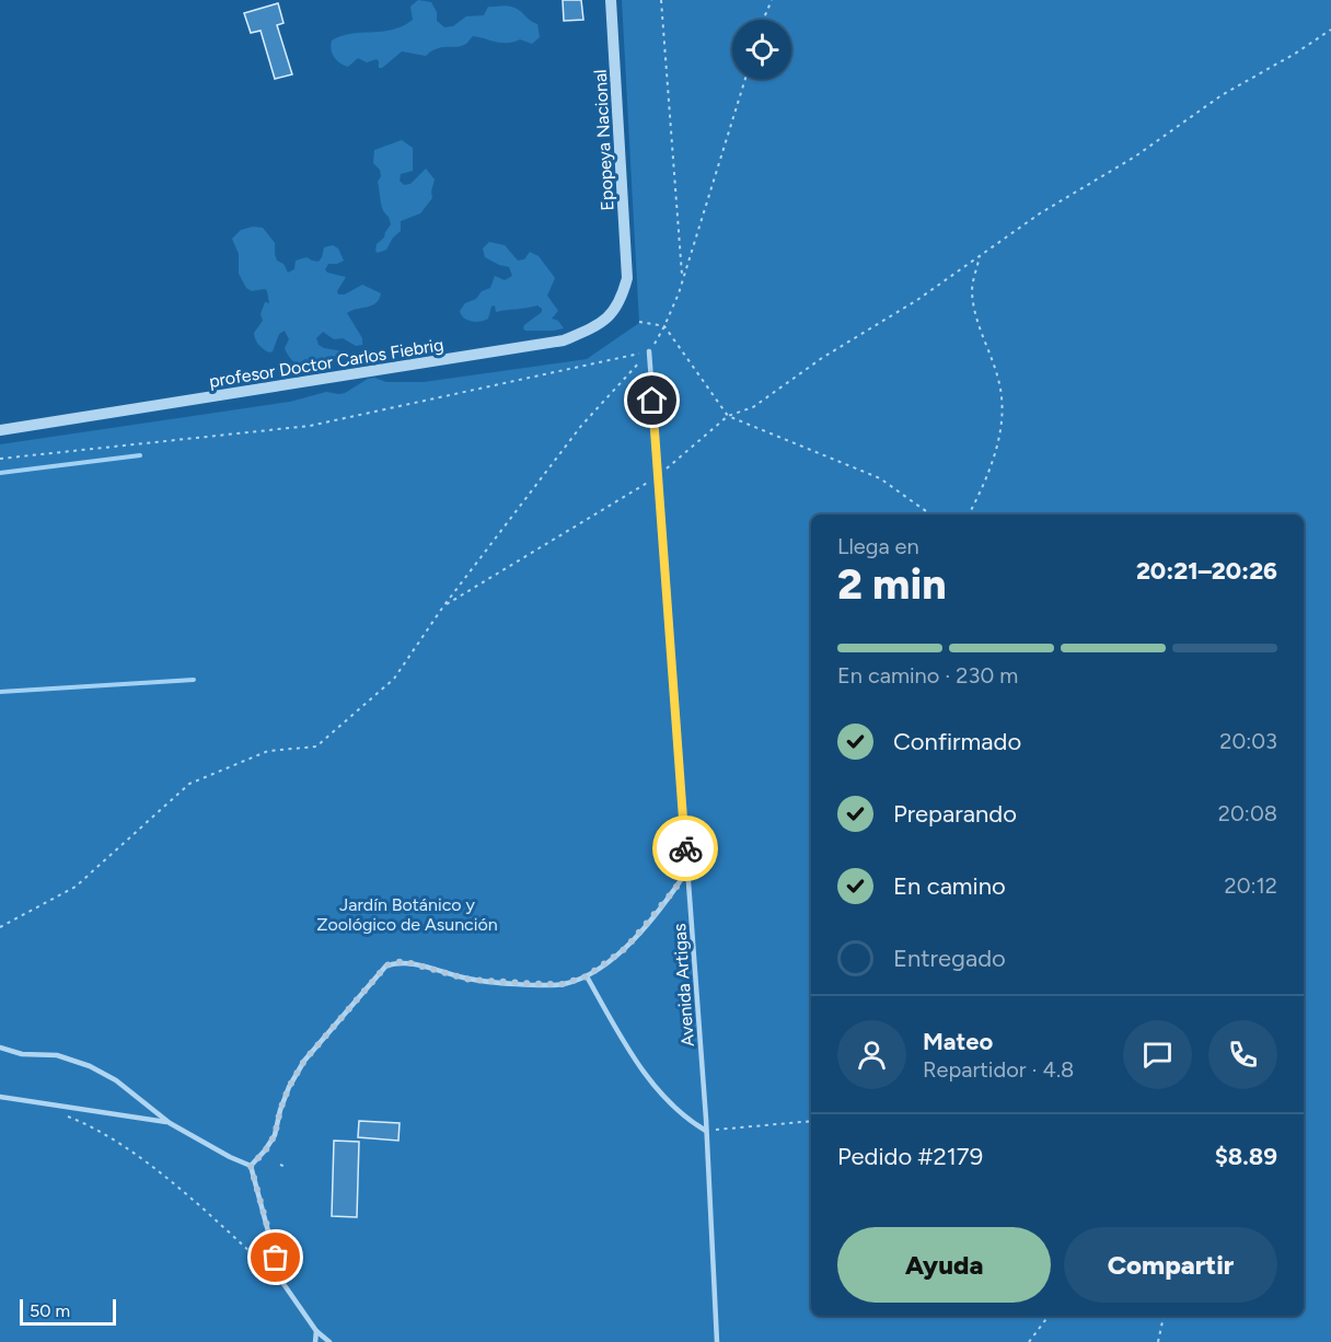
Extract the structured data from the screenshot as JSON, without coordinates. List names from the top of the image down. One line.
{"streets":{"street":["Epopeya Nacional","profesor Doctor Carlos Fiebrig"],"lane":["Avenida Artigas"]},"crossings":[["Epopeya Nacional","profesor Doctor Carlos Fiebrig"]],"parks":["Jardín Botánico y Zoológico de Asunción"],"scale_bar":"50 m","page":{"heading":["2 min","Llega en","20:21–20:26"],"panel":["Mateo","Repartidor · 4.8","Pedido #2179","$8.89"],"bar":"En camino · 230 m","list":[["Confirmado","20:03"],["Preparando","20:08"],["En camino","20:12"],"Entregado"],"buttons":["Ayuda","Compartir"],"scale":"50 m"}}
